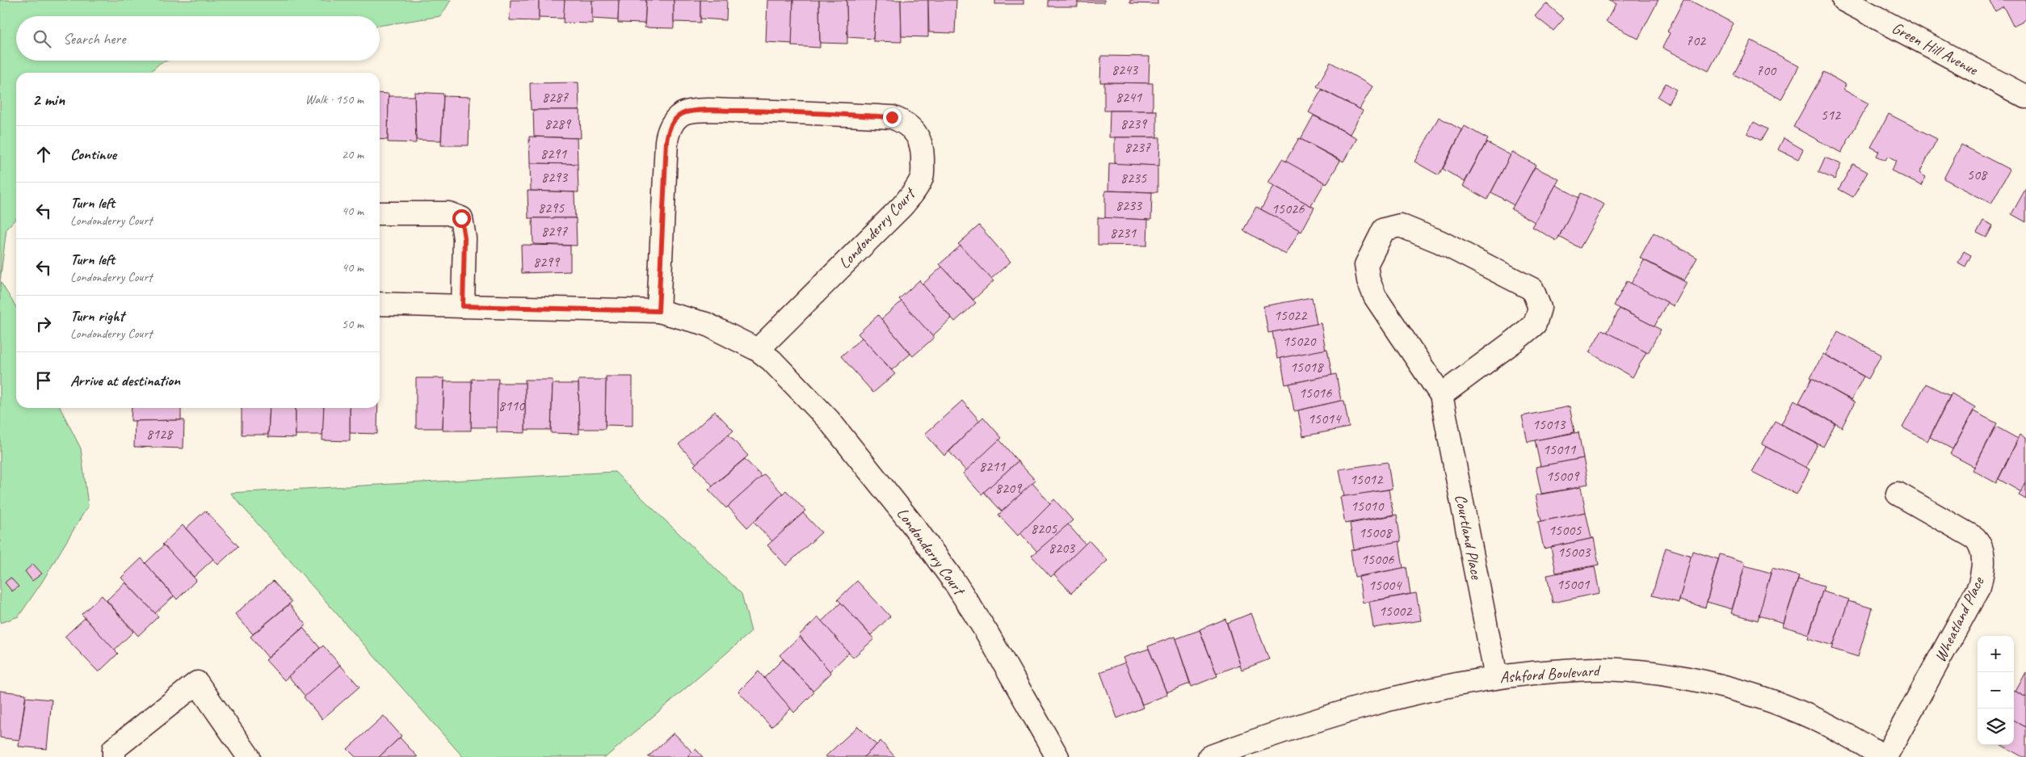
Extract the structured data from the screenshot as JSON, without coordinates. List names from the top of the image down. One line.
{"streets":{"street":["Green Hill Avenue","Londonderry Court","Courtland Place","Wheatland Place","Ashford Boulevard"]},"crossings":[["Courtland Place","Ashford Boulevard"],["Wheatland Place","Ashford Boulevard"]],"house_numbers":["702","8243","700","8287","8241","512","8289","8239","8237","8291","508","8293","8235","8233","8295","15026","8297","8231","8299","15022","15020","15018","15016","8110","15014","15013","8128","15011","8211","15009","15012","8209","15010","8205","15005","15008","8203","15003","15006","15001","15004","15002"],"page":{"search":"Search here","heading":["2 min","Walk · 150 m"],"list":[["Continue","20 m"],["Turn left","Londonderry Court","40 m"],["Turn left","Londonderry Court","40 m"],["Turn right","Londonderry Court","50 m"],"Arrive at destination"],"map_buttons":["+","−"]}}
